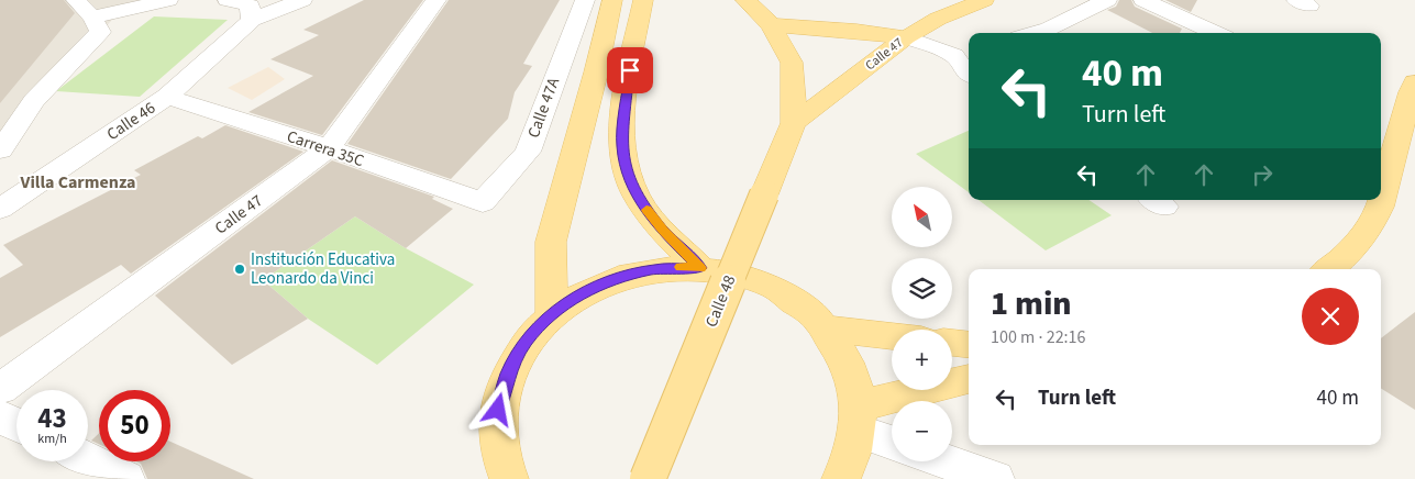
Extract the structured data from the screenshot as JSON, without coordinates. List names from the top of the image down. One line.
{"streets":{"main road":["Calle 47","Calle 48"],"street":["Calle 47A","Calle 46","Carrera 35C"]},"crossings":[["Calle 47","Carrera 35C"],["Calle 47","Calle 48"],["Calle 47A","Carrera 35C"],["Calle 46","Carrera 35C"]],"districts":["Villa Carmenza"],"places":["Institución Educativa Leonardo da Vinci"],"north":"top left","page":{"turn":["40 m","Turn left"],"map_buttons":["+","−"],"heading":["1 min","100 m · 22:16"],"list":[{"name":"Turn left","value":"40 m"}],"speed":"43 km/h","limit":"50"}}
